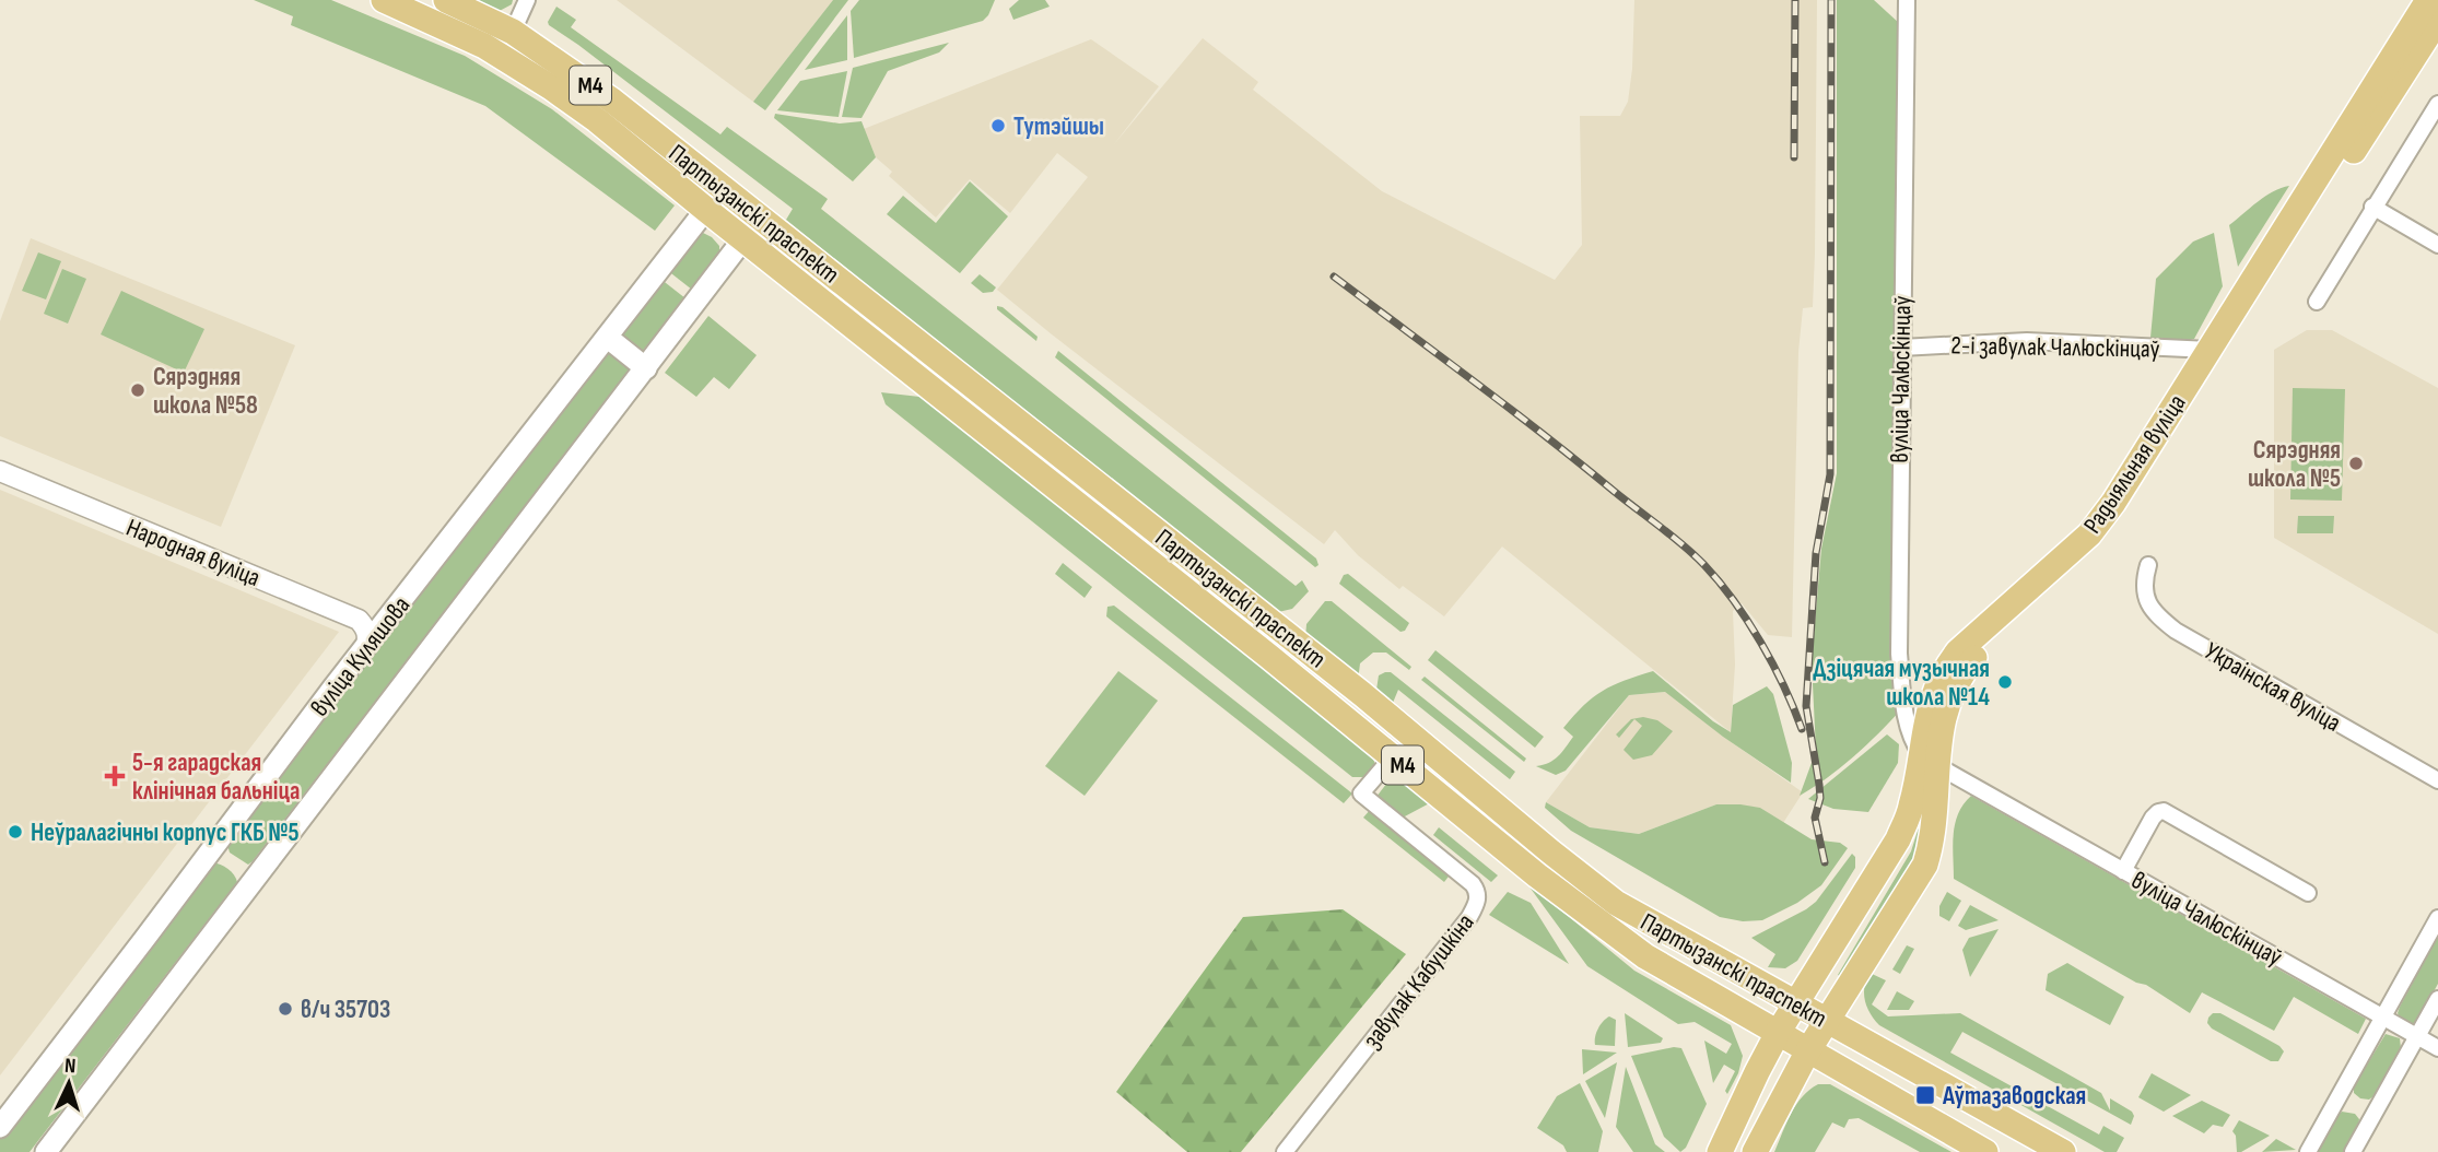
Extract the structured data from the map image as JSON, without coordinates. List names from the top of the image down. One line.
{"streets":{"main road":["М4","Партызанскі праспект","Радыяльная вуліца","вуліца Куляшова"],"street":["2-і завулак Чалюскінцаў","вуліца Чалюскінцаў","Народная вуліца","Украінская вуліца","завулак Кабушкіна"]},"crossings":[["Партызанскі праспект","Радыяльная вуліца"],["Партызанскі праспект","вуліца Куляшова"],["Партызанскі праспект","завулак Кабушкіна"],["2-і завулак Чалюскінцаў","вуліца Чалюскінцаў"],["2-і завулак Чалюскінцаў","Радыяльная вуліца"],["вуліца Чалюскінцаў","Радыяльная вуліца"],["Народная вуліца","вуліца Куляшова"]],"places":{"other":["Тутэйшы","Сярэдняя школа №58","Сярэдняя школа №5","Дзіцячая музычная школа №14","Неўралагічны корпус ГКБ №5","в/ч 35703"],"health":["5-я гарадская клінічная бальніца"],"transit":["Аўтазаводская"]},"north":"top"}
